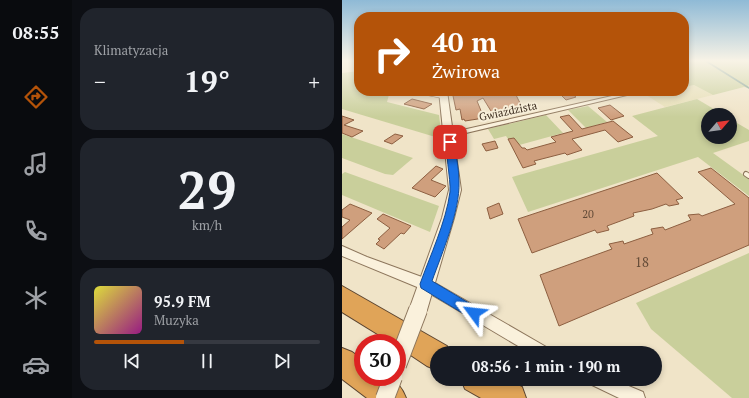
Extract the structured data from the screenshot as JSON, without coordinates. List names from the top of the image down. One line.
{"streets":{"street":["Gwiaździsta"]},"house_numbers":["20","18"],"north":"top right","page":{"tabs":"08:55","tile":["Klimatyzacja",["29","km/h"]],"turn":["40 m","Żwirowa"],"heat":["−","19°","+"],"song":["95.9 FM","Muzyka"],"limit":"30","trip":"08:56 · 1 min · 190 m"}}
